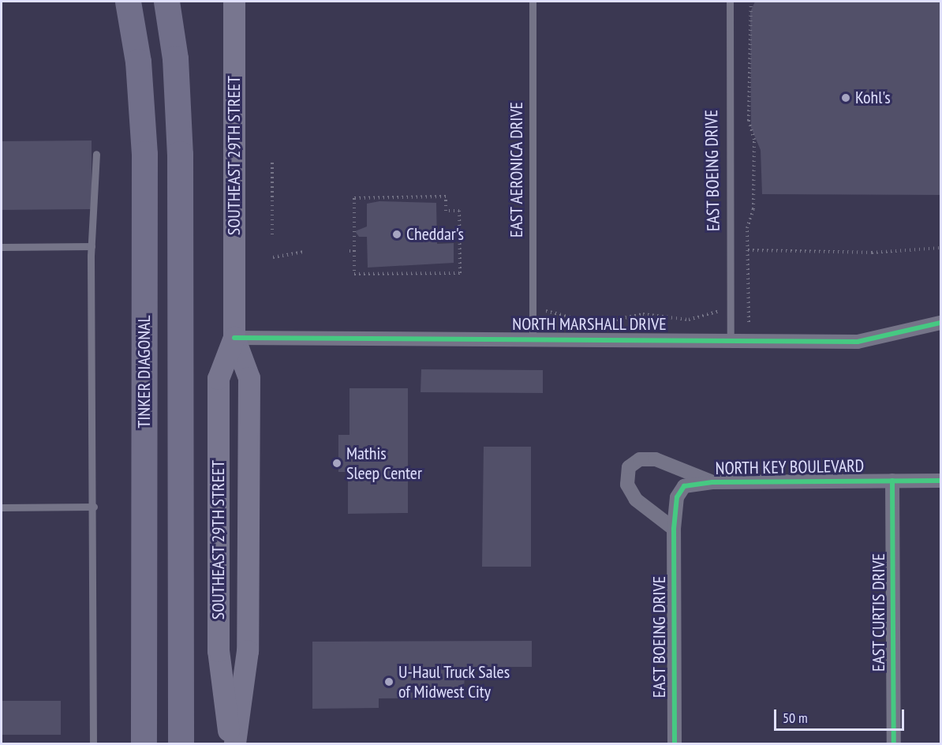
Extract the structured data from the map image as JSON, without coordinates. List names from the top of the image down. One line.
{"streets":{"highway":["TINKER DIAGONAL"],"main road":["SOUTHEAST 29TH STREET"],"street":["EAST BOEING DRIVE","NORTH MARSHALL DRIVE","NORTH KEY BOULEVARD","EAST CURTIS DRIVE"],"lane":["EAST AERONICA DRIVE"]},"crossings":[["SOUTHEAST 29TH STREET","NORTH MARSHALL DRIVE"],["EAST AERONICA DRIVE","NORTH MARSHALL DRIVE"],["EAST BOEING DRIVE","NORTH MARSHALL DRIVE"],["EAST BOEING DRIVE","NORTH KEY BOULEVARD"],["NORTH KEY BOULEVARD","EAST CURTIS DRIVE"]],"places":["Kohl's","Cheddar's","Mathis Sleep Center","U-Haul Truck Sales of Midwest City"],"scale_bar":"50 m"}
